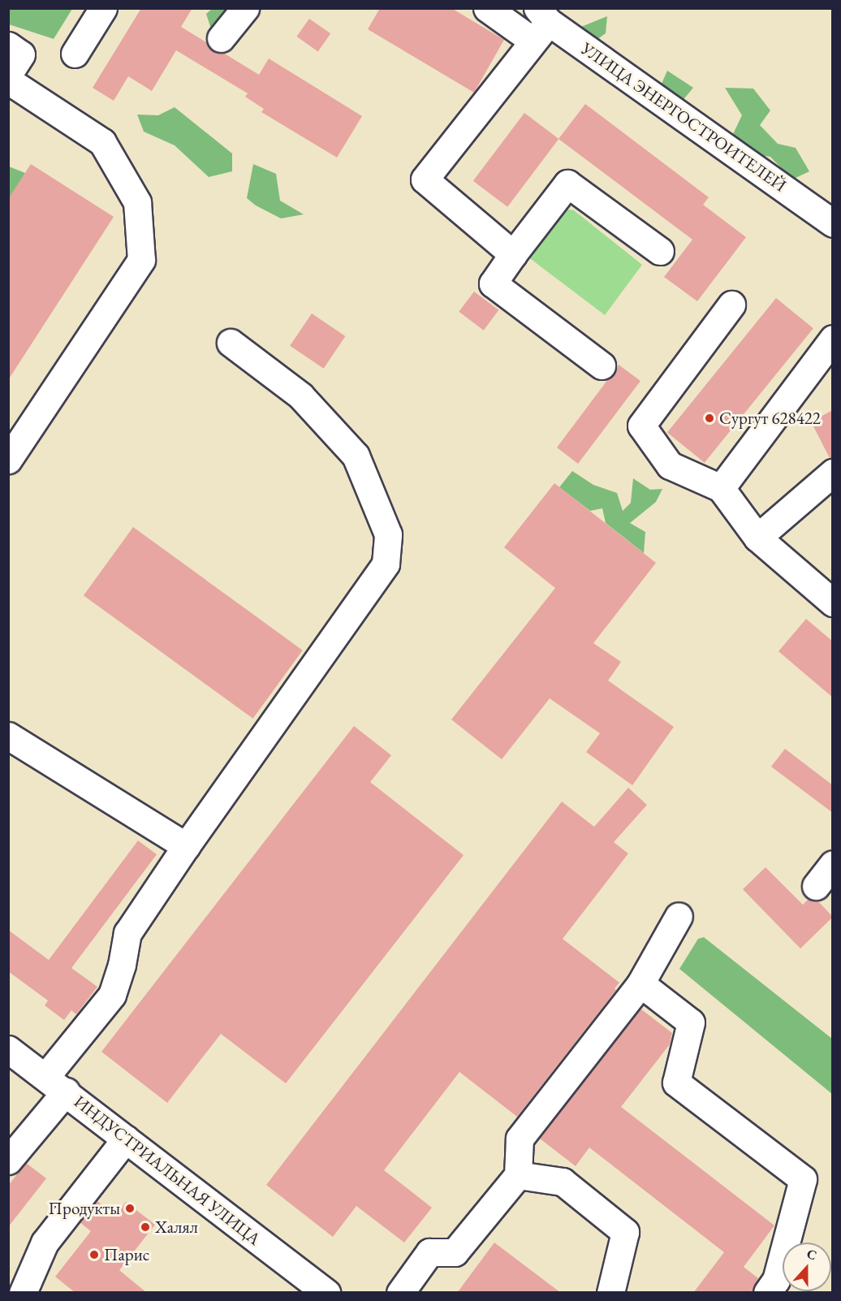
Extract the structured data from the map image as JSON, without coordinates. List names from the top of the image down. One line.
{"streets":{"street":["УЛИЦА ЭНЕРГОСТРОИТЕЛЕЙ","ИНДУСТРИАЛЬНАЯ УЛИЦА"]},"places":["Сургут 628422","Продукты","Халял","Парис"],"north":"top"}
